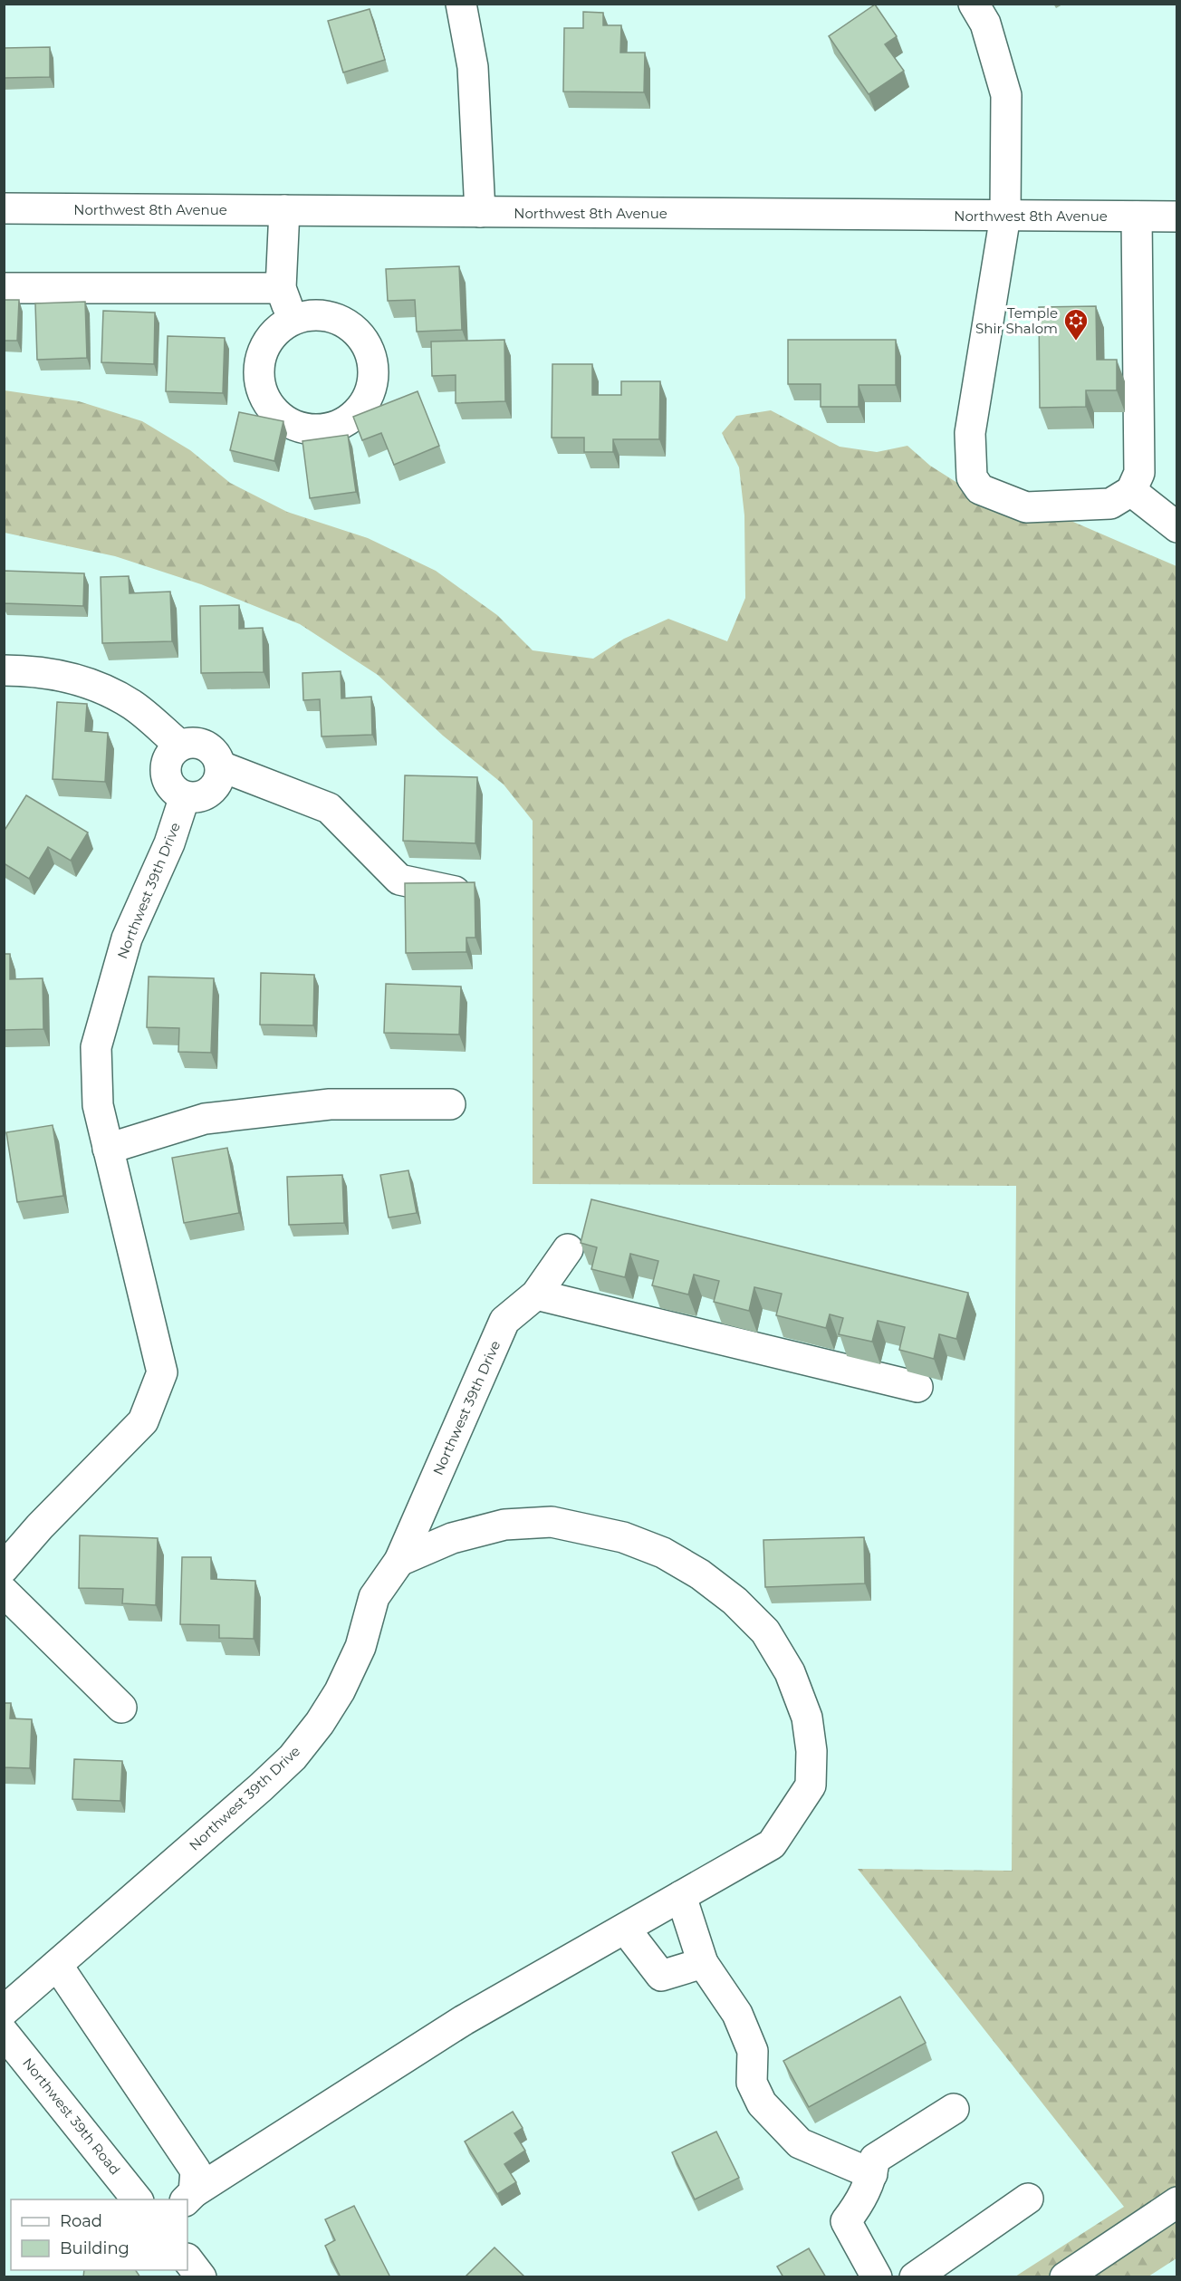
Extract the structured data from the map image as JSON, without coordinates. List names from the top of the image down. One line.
{"streets":{"street":["Northwest 8th Avenue","Northwest 39th Drive","Northwest 39th Road"]},"places":{"synagogue":["Temple Shir Shalom"]},"legend":["Road","Building"]}
